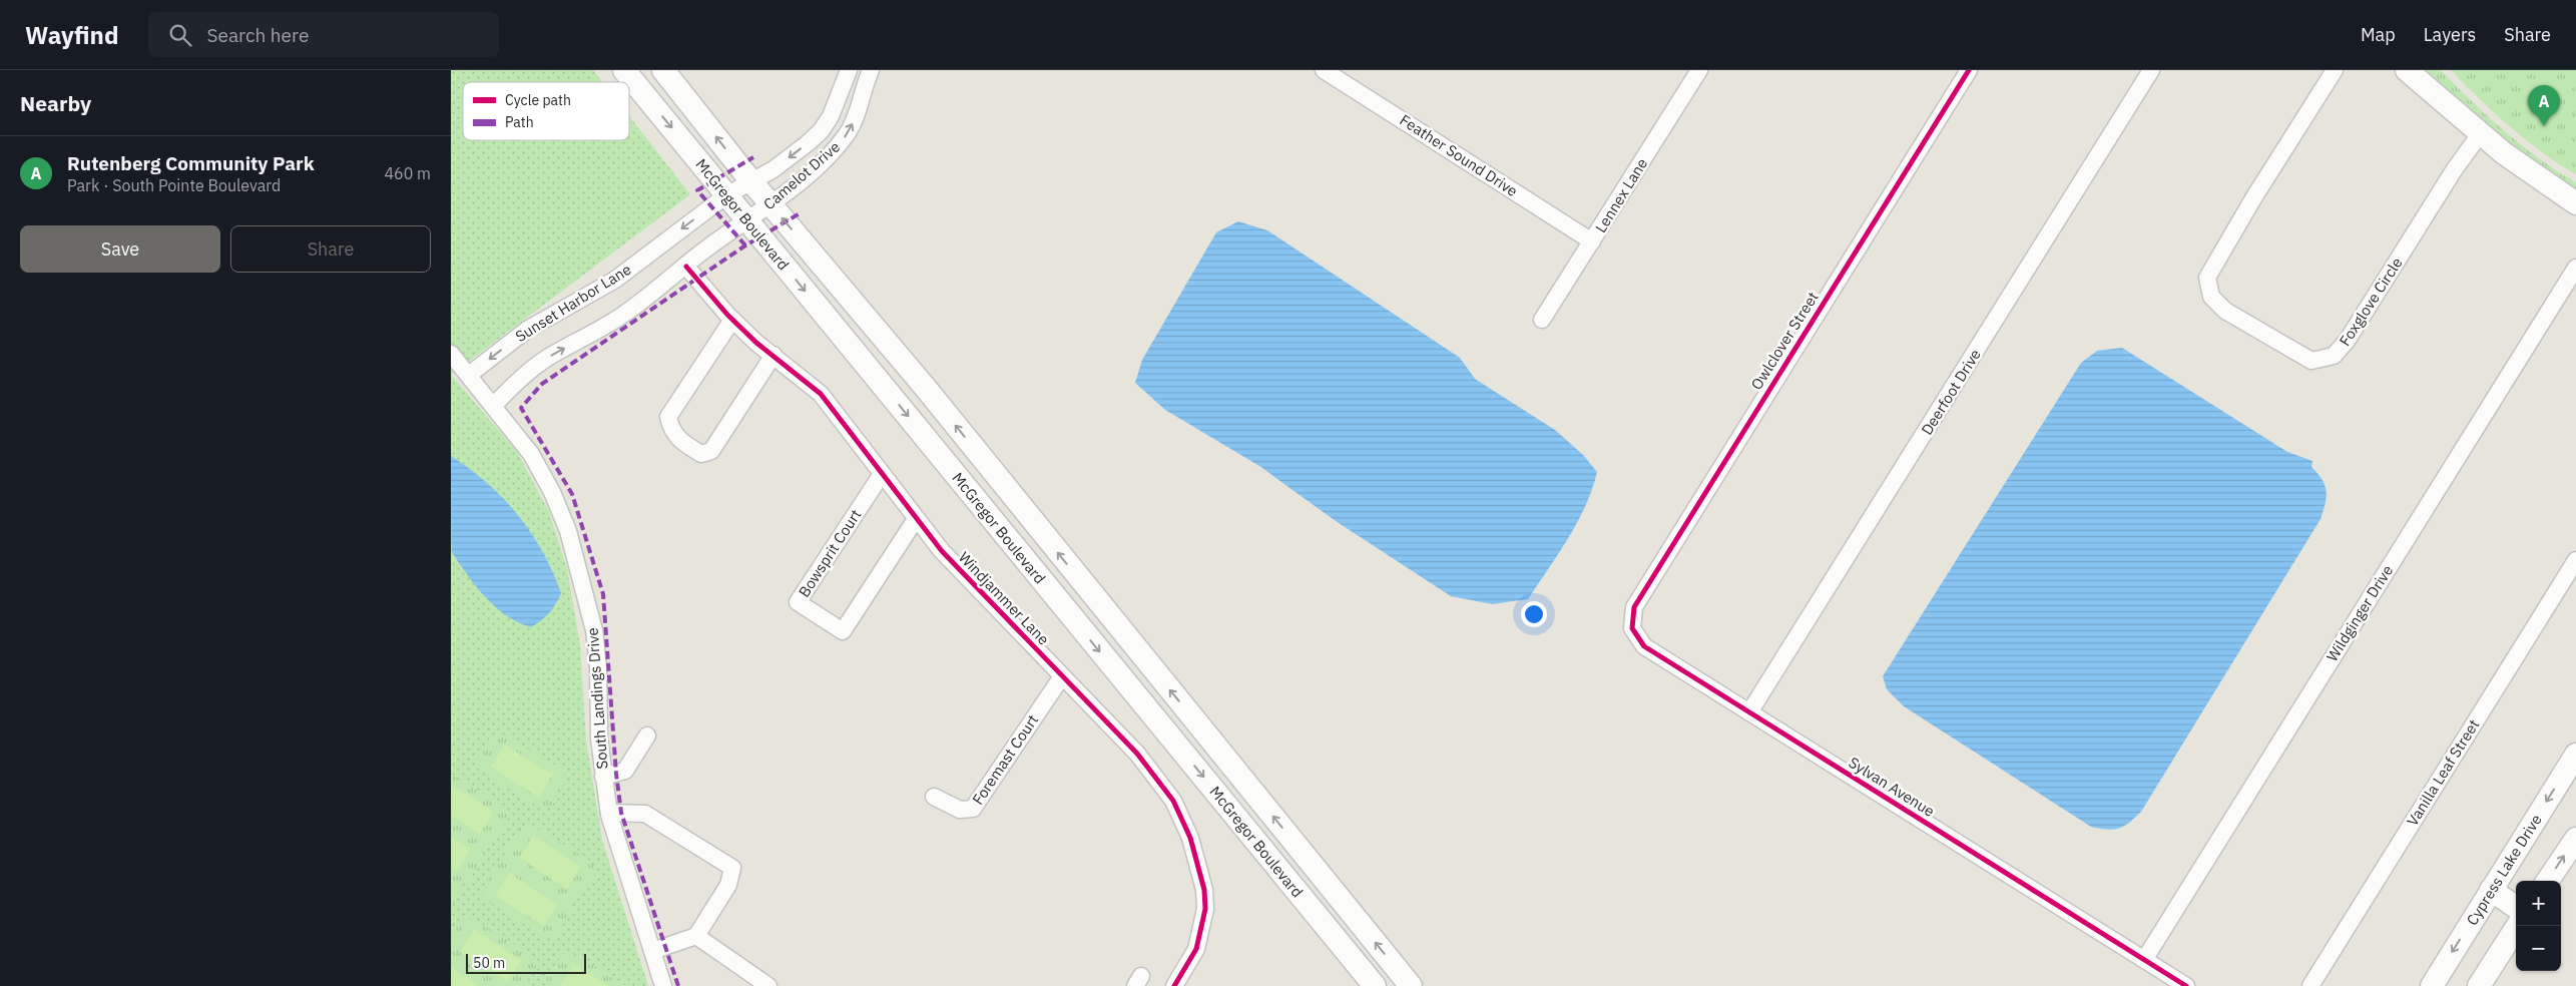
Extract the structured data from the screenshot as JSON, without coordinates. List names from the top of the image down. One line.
{"streets":{"main road":["McGregor Boulevard","Cypress Lake Drive"],"street":["Feather Sound Drive","Camelot Drive","Lennex Lane","Foxglove Circle","Sunset Harbor Lane","Owlclover Street","Deerfoot Drive","Bowsprit Court","Windjammer Lane","Wildginger Drive","South Landings Drive","Foremast Court","Vanilla Leaf Street","Sylvan Avenue"]},"crossings":[["Feather Sound Drive","Lennex Lane"],["Camelot Drive","McGregor Boulevard"],["Camelot Drive","Sunset Harbor Lane"],["McGregor Boulevard","Sunset Harbor Lane"],["Sunset Harbor Lane","South Landings Drive"],["Owlclover Street","Sylvan Avenue"],["Deerfoot Drive","Sylvan Avenue"],["Bowsprit Court","Windjammer Lane"],["Windjammer Lane","Foremast Court"],["Wildginger Drive","Sylvan Avenue"]],"legend":["Cycle path","Path"],"scale_bar":"50 m","page":{"header":"Wayfind","search":"Search here","nav":["Map","Layers","Share"],"heading":"Nearby","pins":"A","list":[{"mark":"A","name":"Rutenberg Community Park","note":"Park · South Pointe Boulevard","value":"460 m"}],"buttons":["Save","Share"],"map_buttons":["+","−"],"scale":"50 m"}}
